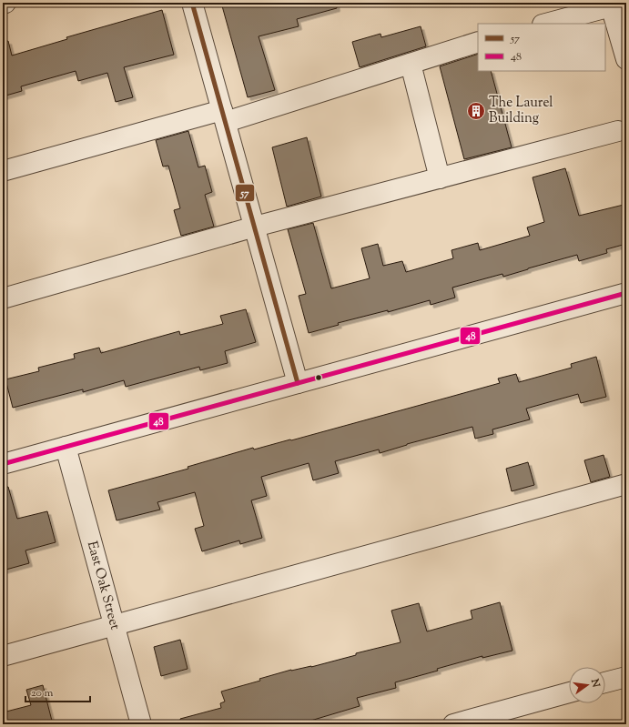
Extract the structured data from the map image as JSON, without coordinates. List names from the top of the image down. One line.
{"streets":{"street":["East Oak Street"]},"places":{"building":["The Laurel Building"]},"lines":["transit line 57","transit line 48"],"legend":["57","48"],"scale_bar":"20 m","north":"right"}
